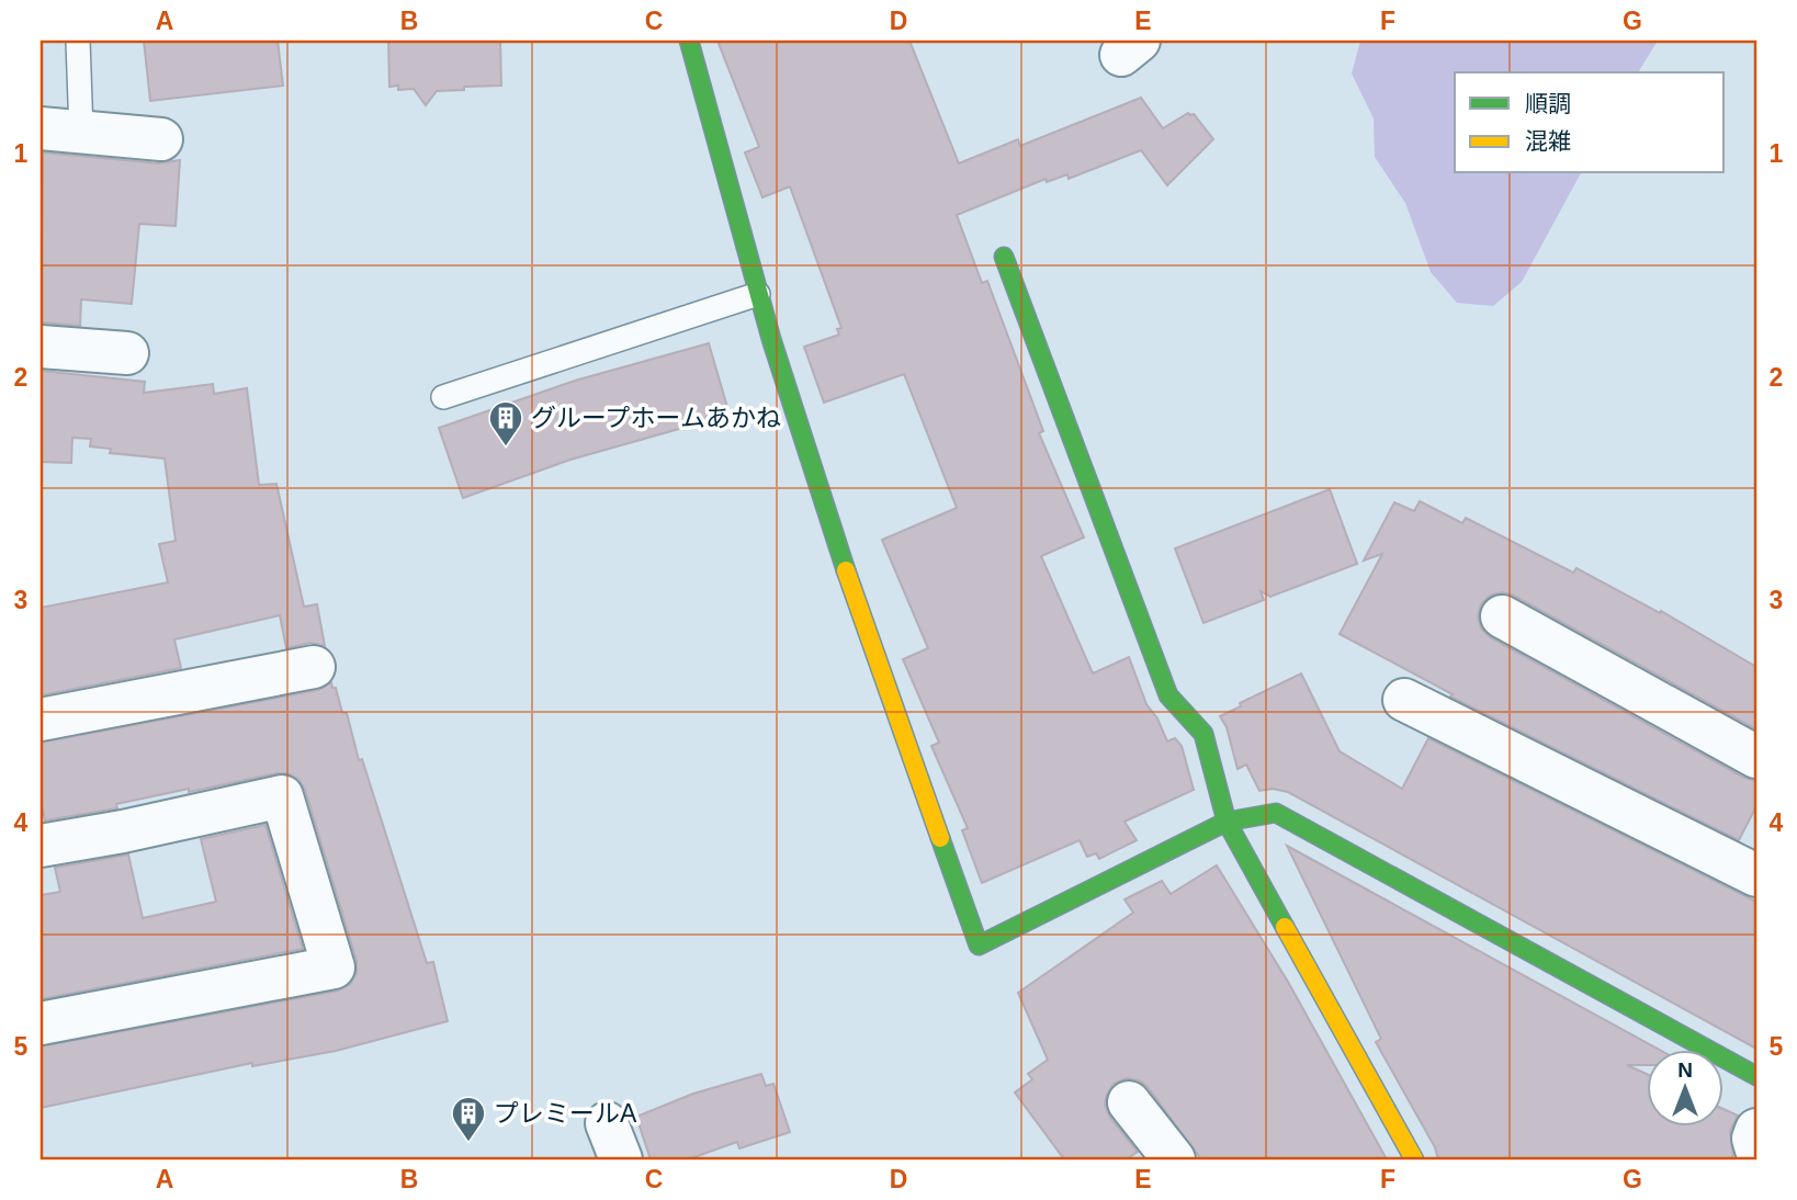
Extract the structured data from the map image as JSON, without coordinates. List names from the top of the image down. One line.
{"places":{"building":["グループホームあかね","プレミールA"]},"legend":["順調","混雑"],"north":"top","grid":{"columns":["A","B","C","D","E","F","G"],"rows":["1","2","3","4","5"]}}
